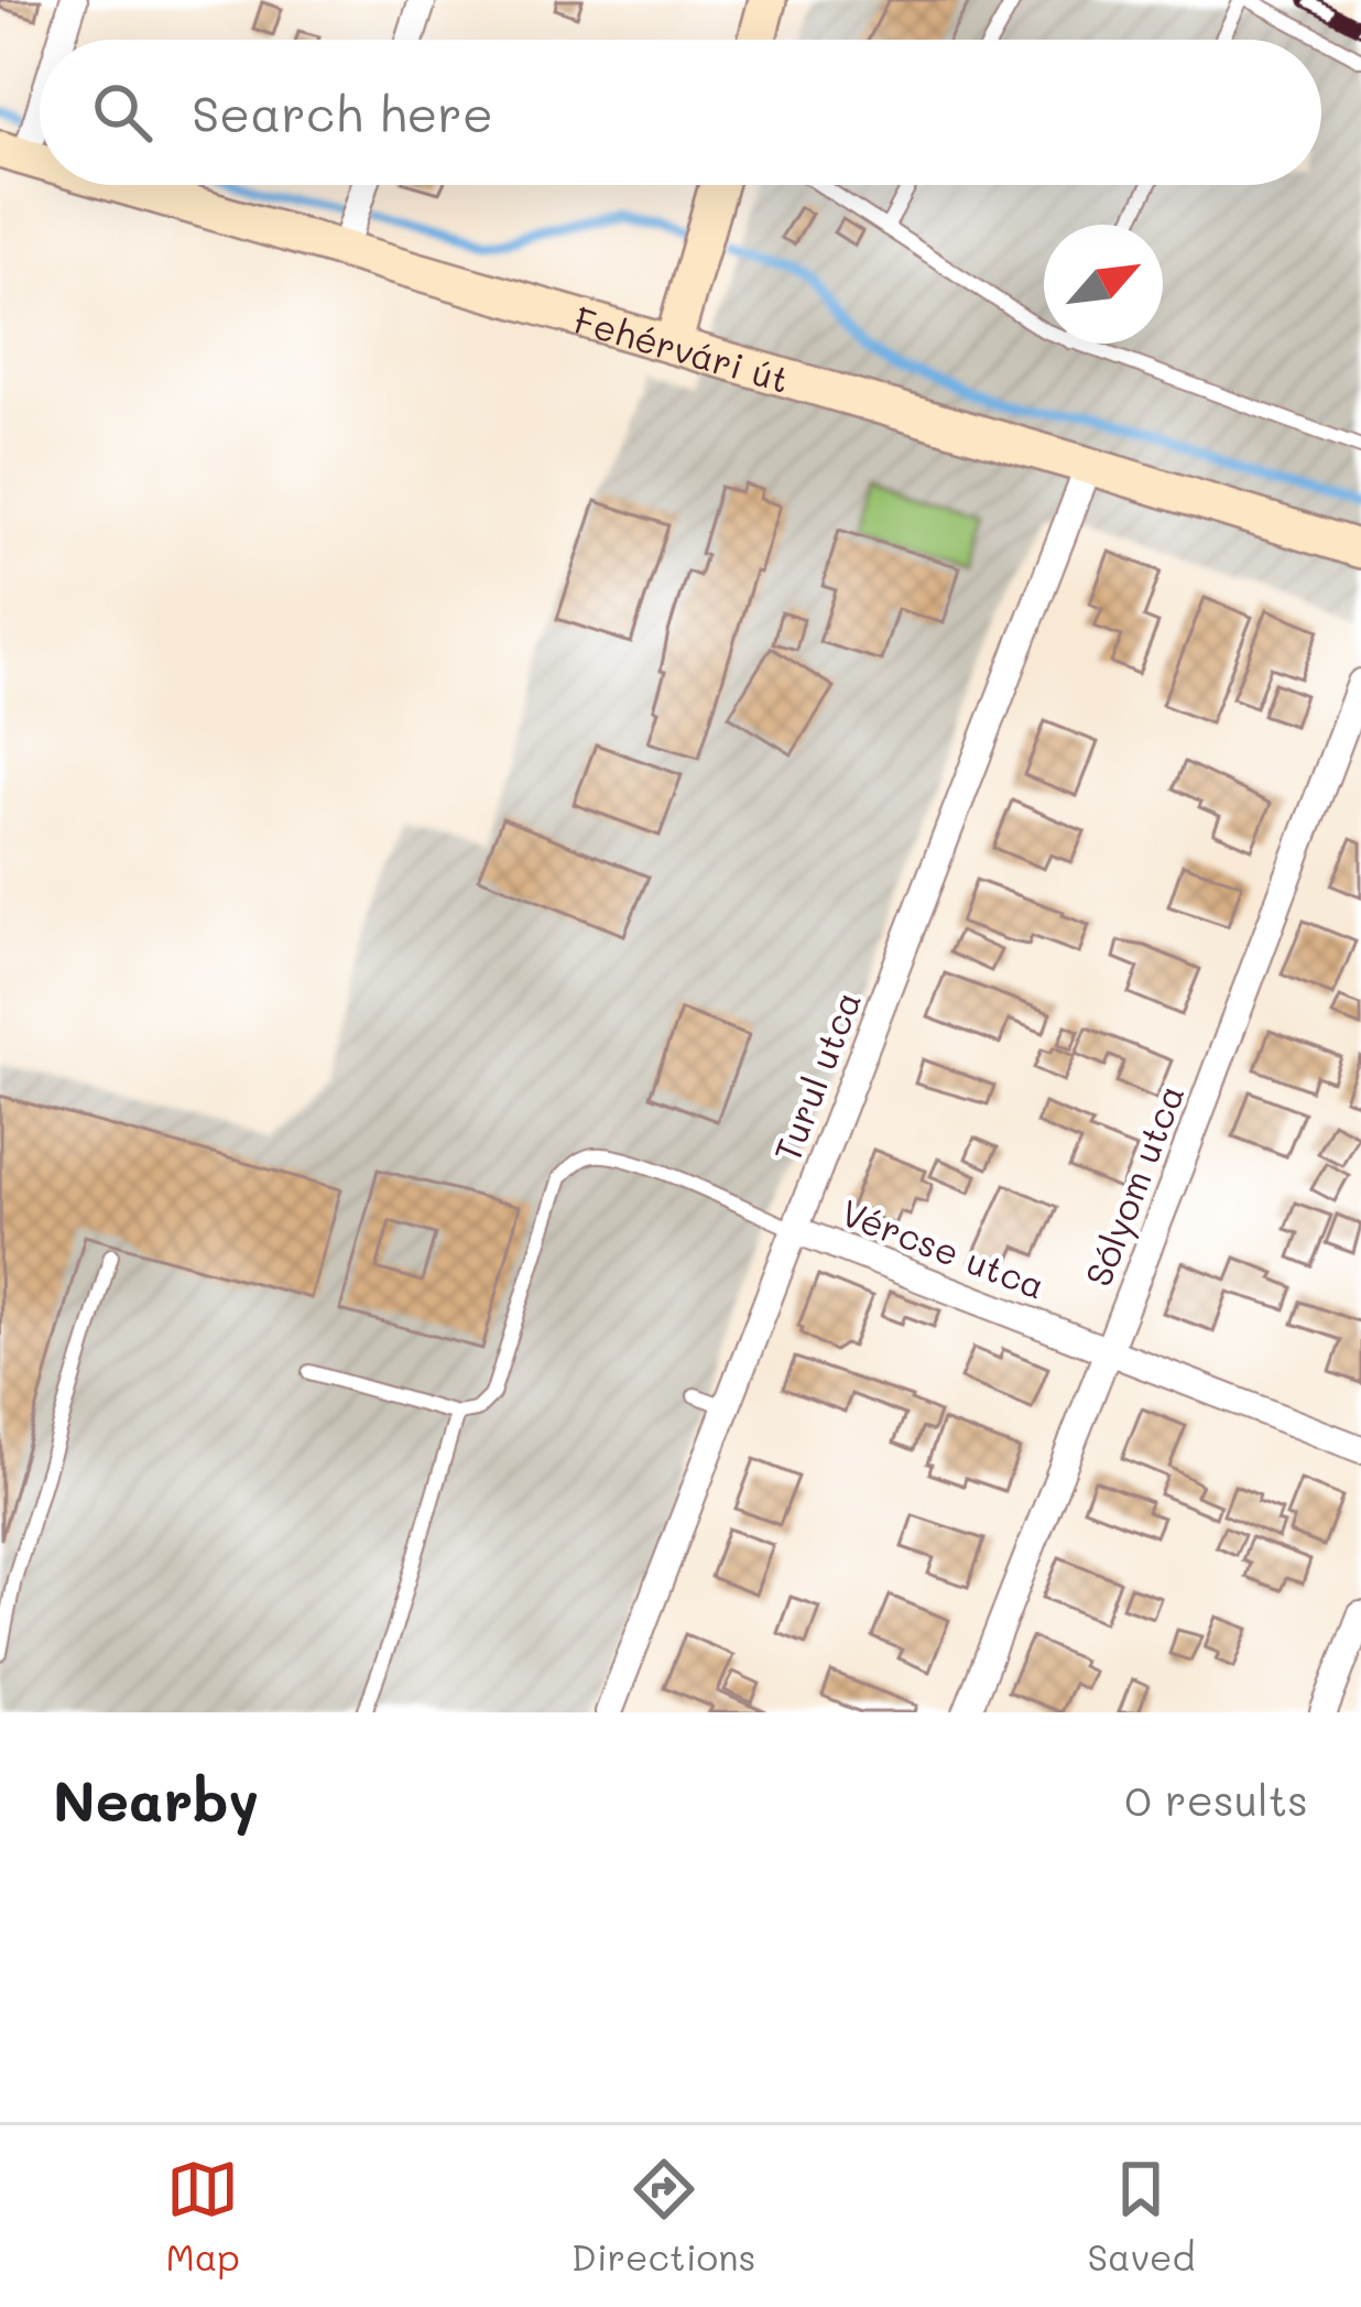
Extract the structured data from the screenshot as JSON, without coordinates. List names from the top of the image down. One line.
{"streets":{"main road":["Fehérvári út"],"street":["Turul utca","Sólyom utca","Vércse utca"]},"crossings":[["Fehérvári út","Turul utca"],["Turul utca","Vércse utca"],["Sólyom utca","Vércse utca"]],"north":"top right","page":{"search":"Search here","heading":["Nearby","0 results"],"nav":["Map","Directions","Saved"]}}
